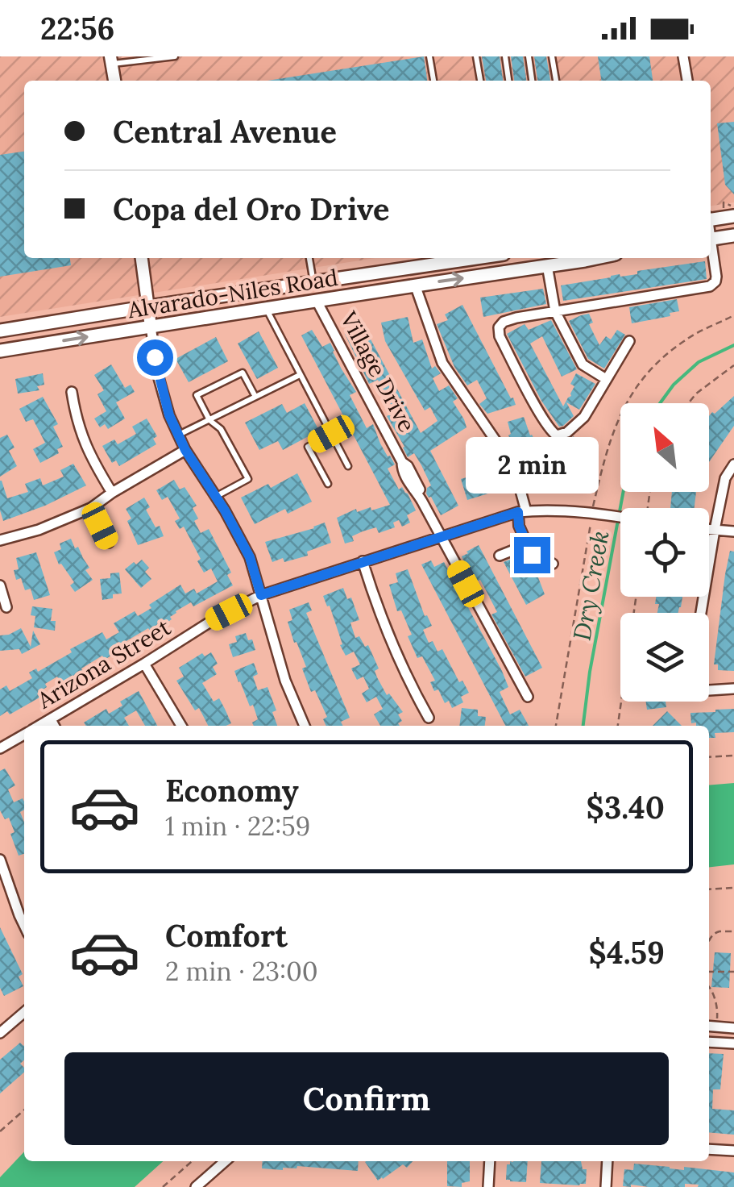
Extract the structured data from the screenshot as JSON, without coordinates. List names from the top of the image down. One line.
{"streets":{"main road":["Alvarado-Niles Road"],"street":["Village Drive","Arizona Street"]},"crossings":[["Alvarado-Niles Road","Village Drive"],["Village Drive","Arizona Street"]],"water":["Dry Creek"],"north":"top left","page":{"status":"22:56","banner":["Central Avenue","Copa del Oro Drive"],"bubble":"2 min","list":[{"name":"Economy","note":"1 min · 22:59","value":"$3.40"},{"name":"Comfort","note":"2 min · 23:00","value":"$4.59"}],"buttons":"Confirm"}}
